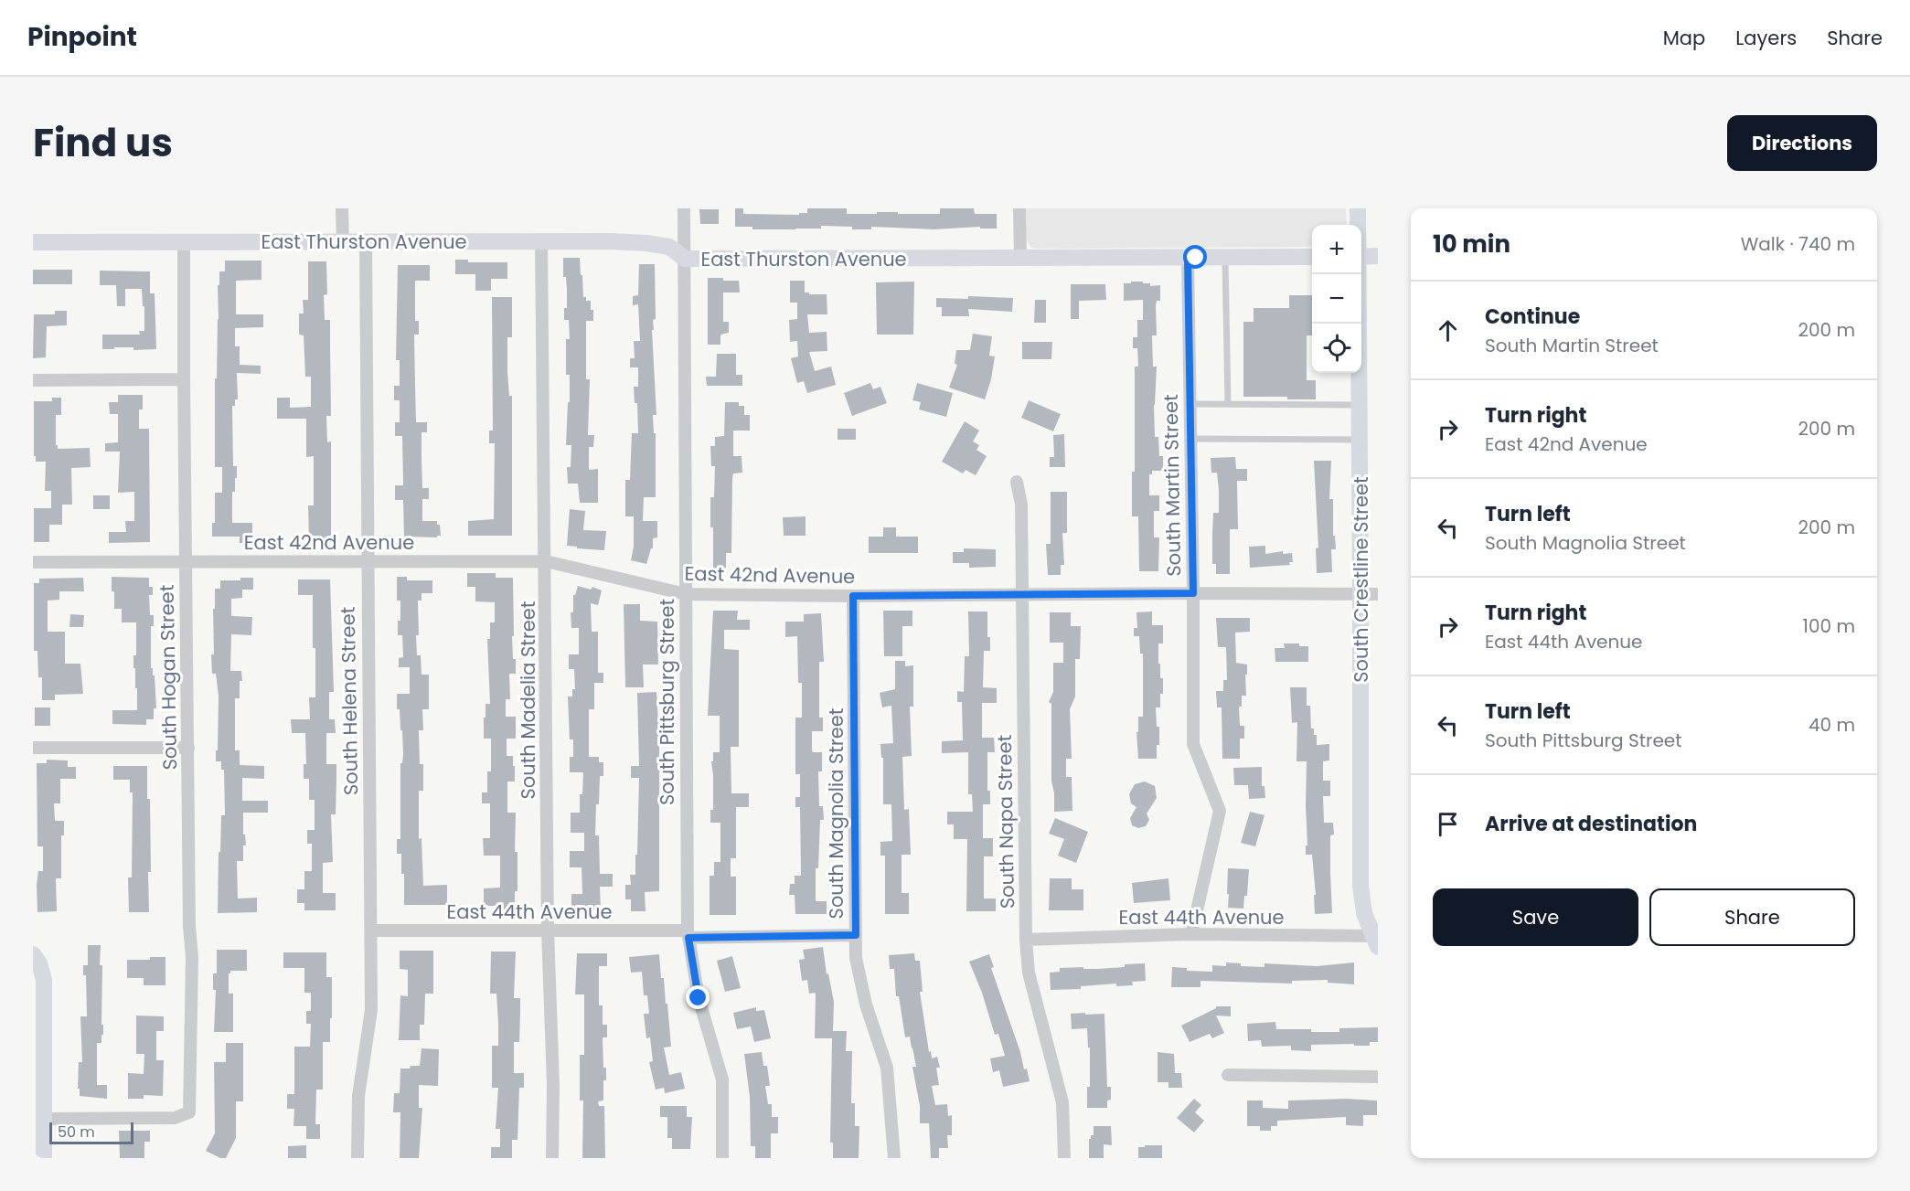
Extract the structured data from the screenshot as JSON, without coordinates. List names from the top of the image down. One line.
{"streets":{"street":["East Thurston Avenue","South Martin Street","East 42nd Avenue","South Crestline Street","South Hogan Street","South Madelia Street","South Helena Street","South Pittsburg Street","South Magnolia Street","South Napa Street","East 44th Avenue"]},"crossings":[["East Thurston Avenue","South Martin Street"],["East Thurston Avenue","South Hogan Street"],["East Thurston Avenue","South Madelia Street"],["East Thurston Avenue","South Helena Street"],["East Thurston Avenue","South Pittsburg Street"],["South Martin Street","East 42nd Avenue"],["South Martin Street","East 44th Avenue"],["East 42nd Avenue","South Crestline Street"],["East 42nd Avenue","South Hogan Street"],["East 42nd Avenue","South Madelia Street"],["East 42nd Avenue","South Helena Street"],["East 42nd Avenue","South Pittsburg Street"],["East 42nd Avenue","South Magnolia Street"],["East 42nd Avenue","South Napa Street"],["South Crestline Street","East 44th Avenue"],["South Madelia Street","East 44th Avenue"],["South Helena Street","East 44th Avenue"],["South Pittsburg Street","East 44th Avenue"],["South Magnolia Street","East 44th Avenue"],["South Napa Street","East 44th Avenue"]],"scale_bar":"50 m","page":{"header":"Pinpoint","nav":["Map","Layers","Share"],"title":"Find us","buttons":["Directions",["Save","Share"]],"heading":["10 min","Walk · 740 m"],"map_buttons":["+","−"],"list":[["Continue","South Martin Street","200 m"],["Turn right","East 42nd Avenue","200 m"],["Turn left","South Magnolia Street","200 m"],["Turn right","East 44th Avenue","100 m"],["Turn left","South Pittsburg Street","40 m"],"Arrive at destination"],"scale":"50 m"}}
